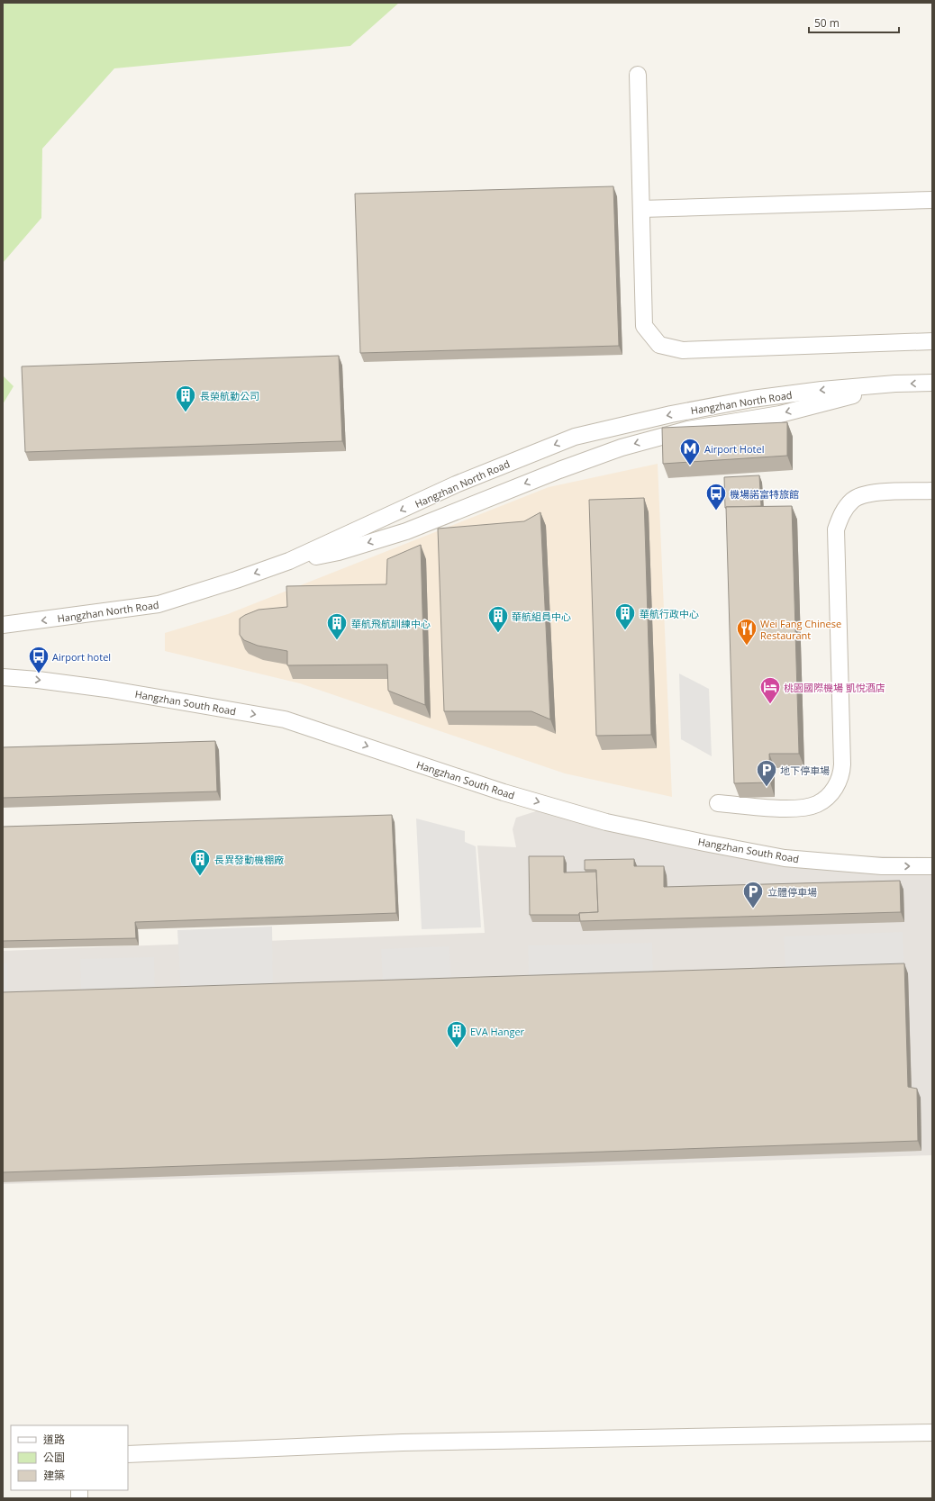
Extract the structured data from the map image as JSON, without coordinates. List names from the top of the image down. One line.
{"streets":{"street":["Hangzhan North Road","Hangzhan South Road"]},"one_way":["Hangzhan South Road"],"places":{"building":["長榮航勤公司","華航行政中心","華航組員中心","華航飛航訓練中心","長異發動機棚廠","EVA Hanger"],"metro station":["Airport Hotel"],"bus stop":["機場諾富特旅館","Airport hotel"],"restaurant":["Wei Fang Chinese Restaurant"],"hotel":["桃園國際機場 凱悅酒店"],"parking":["地下停車場","立體停車場"]},"legend":["道路","公園","建築"],"scale_bar":"50 m"}
